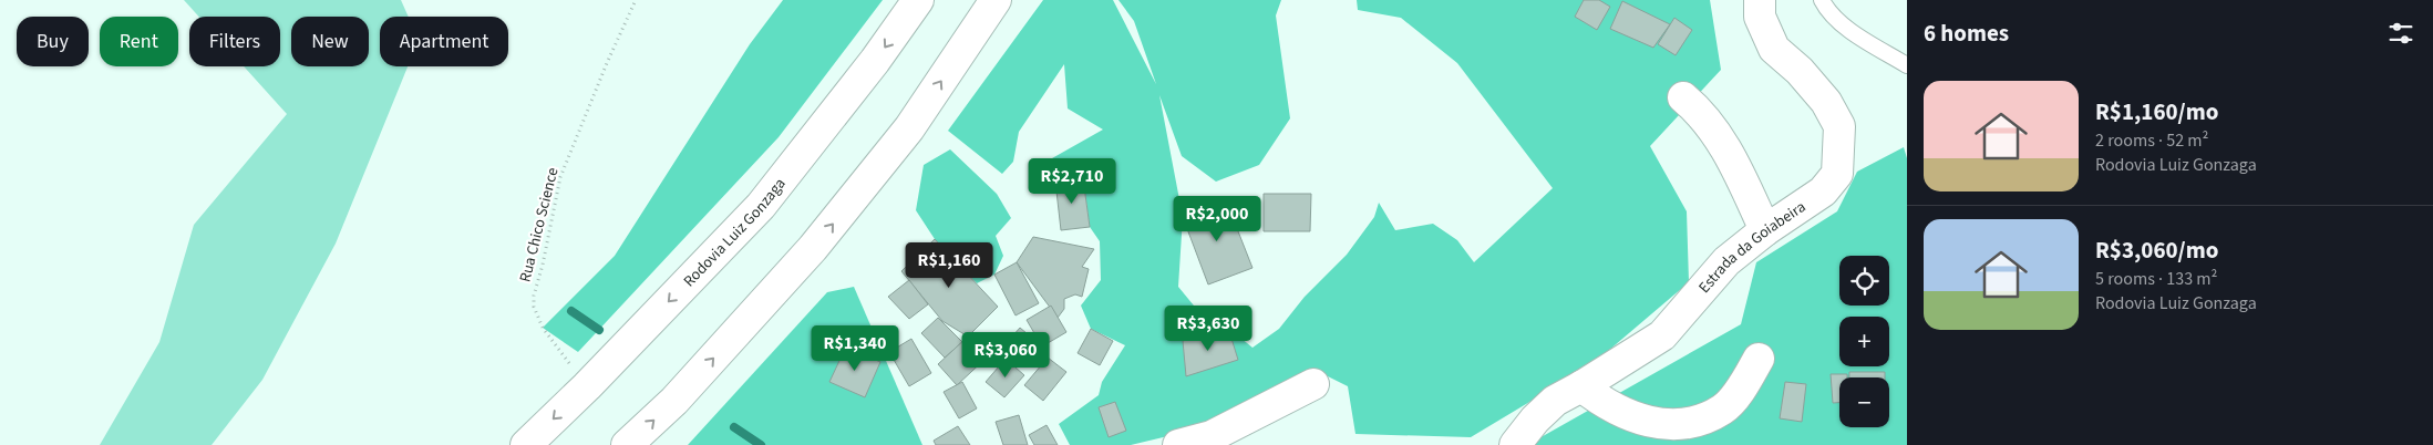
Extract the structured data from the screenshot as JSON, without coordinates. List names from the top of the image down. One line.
{"streets":{"main road":["Rodovia Luiz Gonzaga","Estrada da Goiabeira"],"path":["Rua Chico Science"]},"crossings":[["Rua Chico Science","Rodovia Luiz Gonzaga"]],"page":{"heading":"6 homes","chip":["Buy","Rent","Filters","New","Apartment"],"list":[{"name":"R$1,160/mo","note":"2 rooms · 52 m² · Rodovia Luiz Gonzaga"},{"name":"R$3,060/mo","note":"5 rooms · 133 m² · Rodovia Luiz Gonzaga"}],"price":["R$2,710","R$2,000","R$1,160","R$3,630","R$1,340","R$3,060"],"map_buttons":["+","−"]}}
